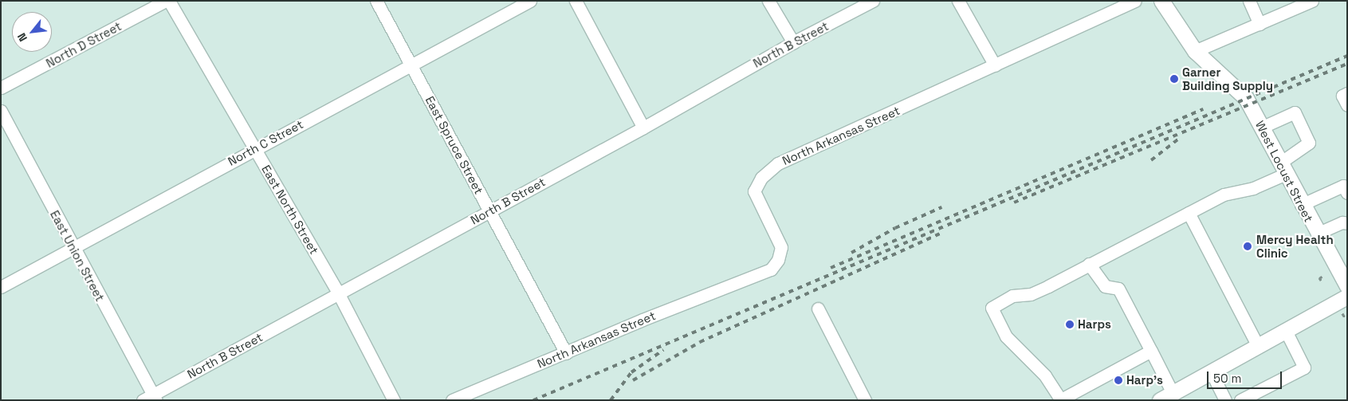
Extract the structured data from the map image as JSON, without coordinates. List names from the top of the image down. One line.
{"streets":{"main road":["West Locust Street"],"street":["North D Street","North B Street","North Arkansas Street","North C Street","East Spruce Street","East North Street","East Union Street"]},"crossings":[["North B Street","East Spruce Street"],["North B Street","East North Street"],["North B Street","East Union Street"],["North Arkansas Street","East Spruce Street"],["North C Street","East Spruce Street"],["North C Street","East North Street"],["North C Street","East Union Street"]],"places":["Garner Building Supply","Mercy Health Clinic","Harps","Harp's"],"scale_bar":"50 m","north":"bottom left"}
